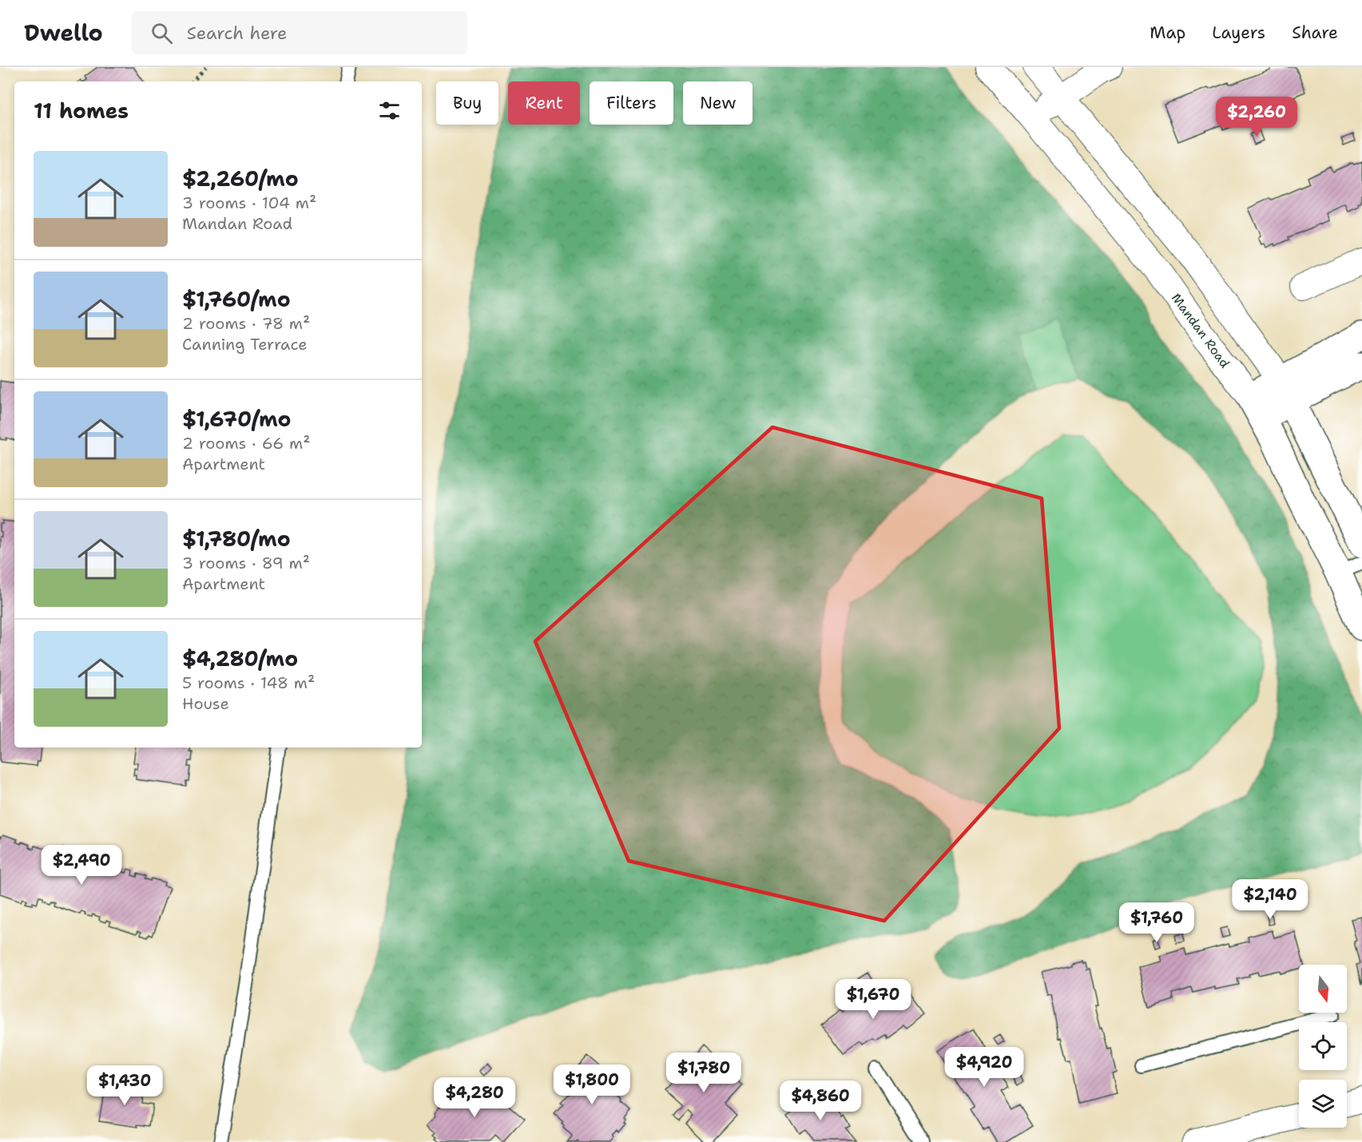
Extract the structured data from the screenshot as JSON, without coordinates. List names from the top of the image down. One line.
{"streets":{"street":["Mandan Road"]},"north":"bottom","page":{"header":"Dwello","search":"Search here","nav":["Map","Layers","Share"],"chip":["Buy","Rent","Filters","New"],"heading":"11 homes","price":["$2,260","$2,490","$2,140","$1,760","$1,670","$4,920","$1,780","$1,800","$1,430","$4,280","$4,860"],"list":[{"name":"$2,260/mo","note":"3 rooms · 104 m² · Mandan Road"},{"name":"$1,760/mo","note":"2 rooms · 78 m² · Canning Terrace"},{"name":"$1,670/mo","note":"2 rooms · 66 m² · Apartment"},{"name":"$1,780/mo","note":"3 rooms · 89 m² · Apartment"},{"name":"$4,280/mo","note":"5 rooms · 148 m² · House"}]}}
